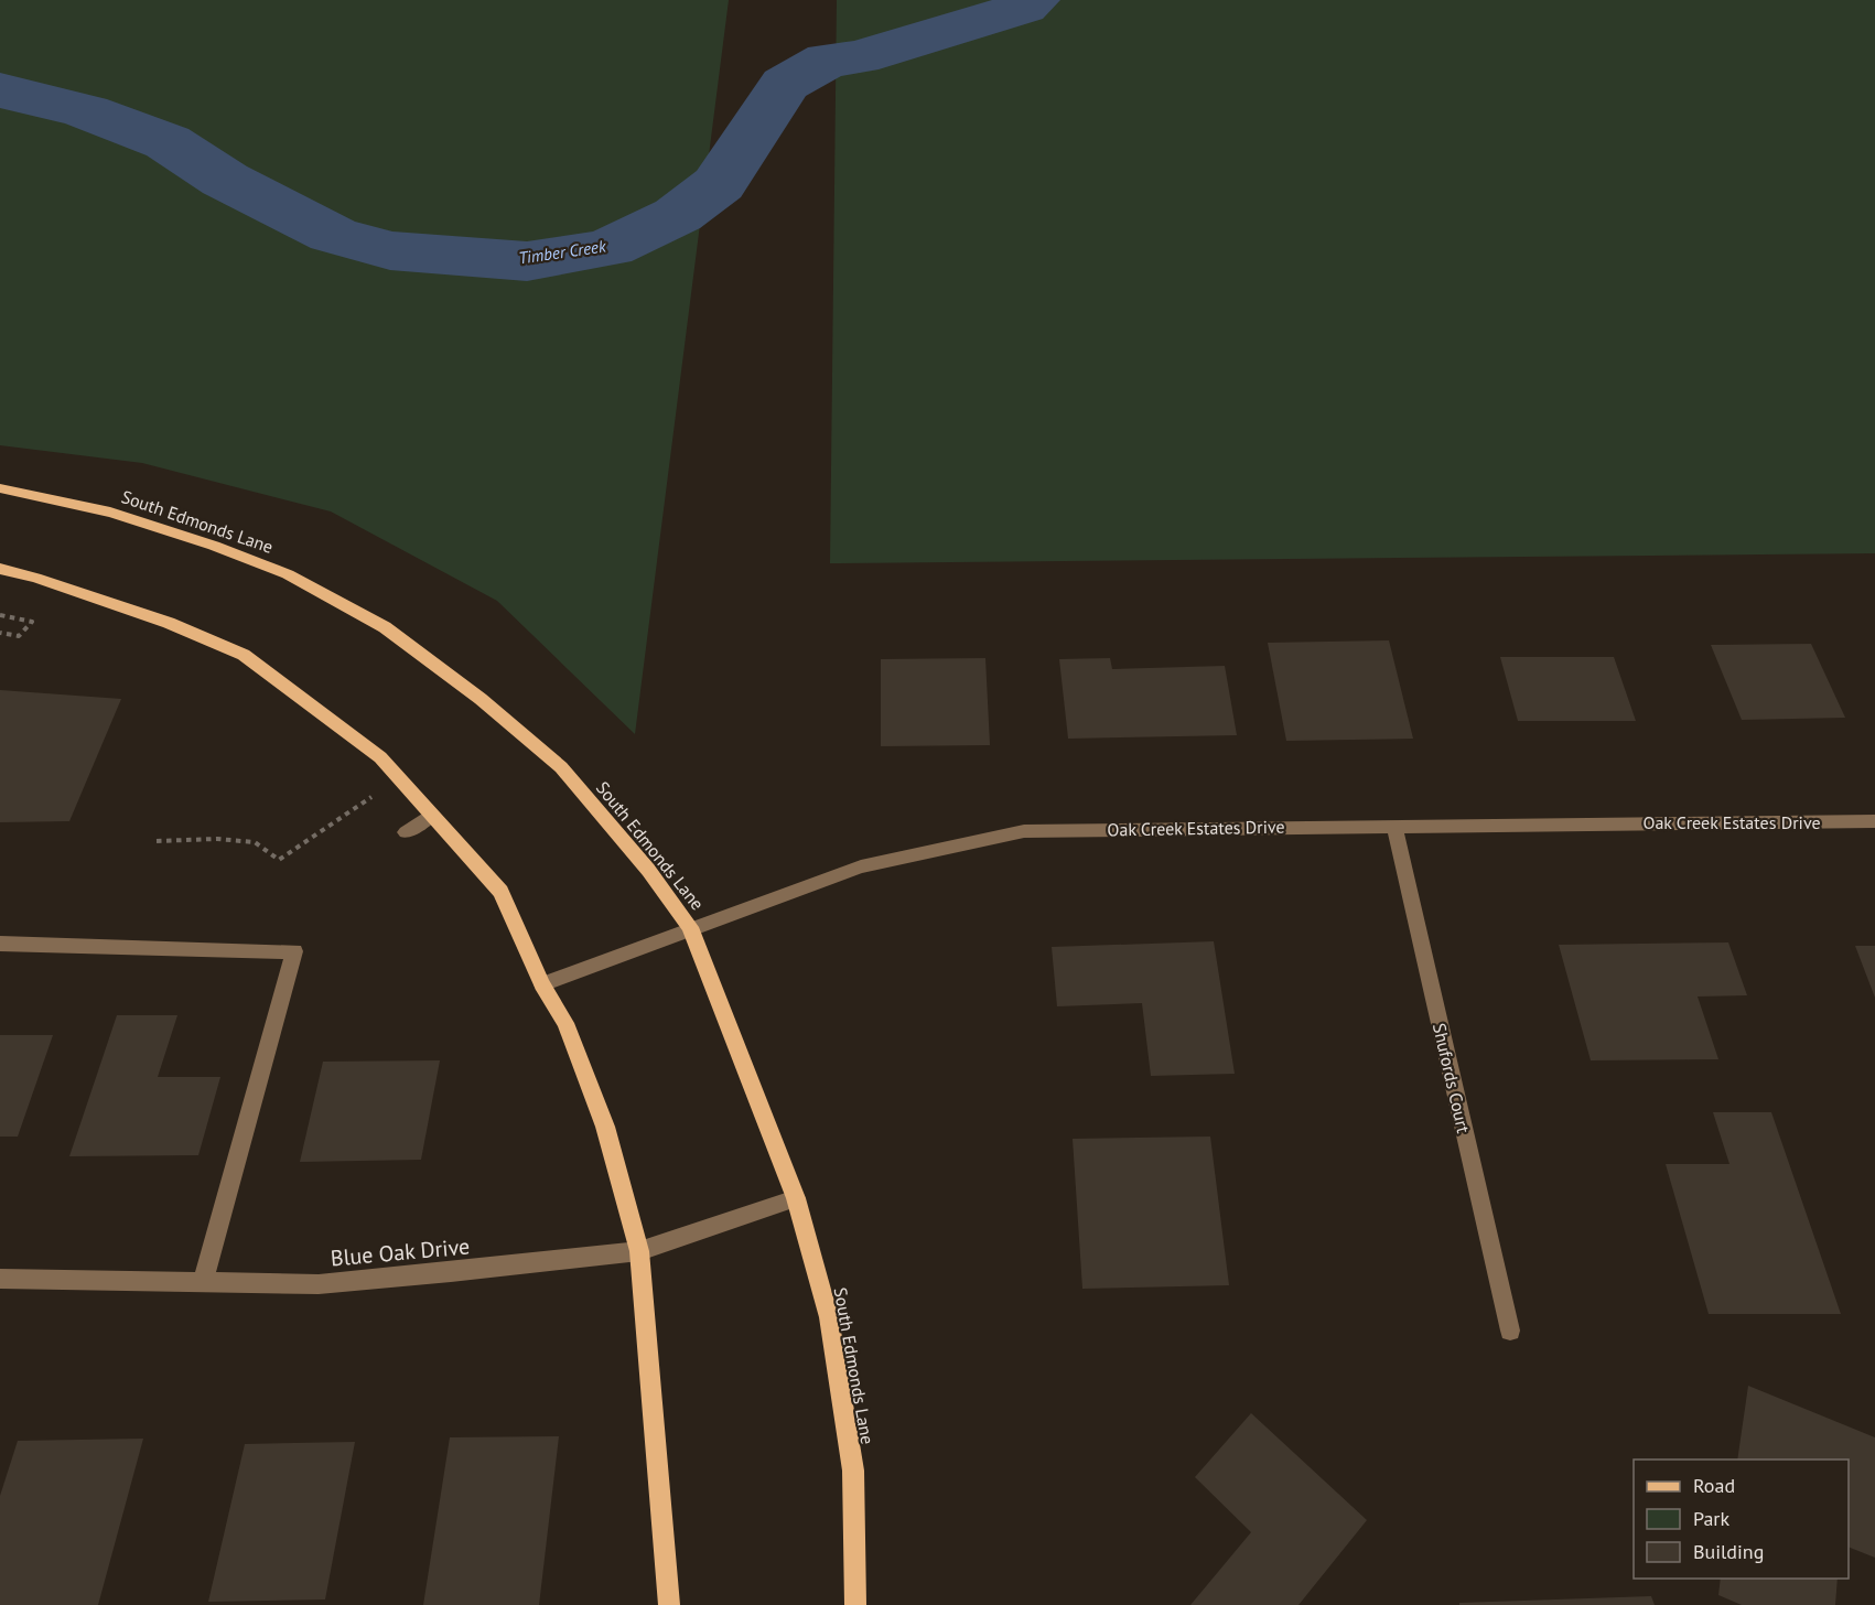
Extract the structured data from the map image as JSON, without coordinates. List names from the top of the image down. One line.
{"streets":{"main road":["South Edmonds Lane"],"street":["Oak Creek Estates Drive","Shufords Court","Blue Oak Drive"]},"crossings":[["South Edmonds Lane","Oak Creek Estates Drive"],["South Edmonds Lane","Blue Oak Drive"],["Oak Creek Estates Drive","Shufords Court"]],"water":["Timber Creek"],"legend":["Road","Park","Building"]}
